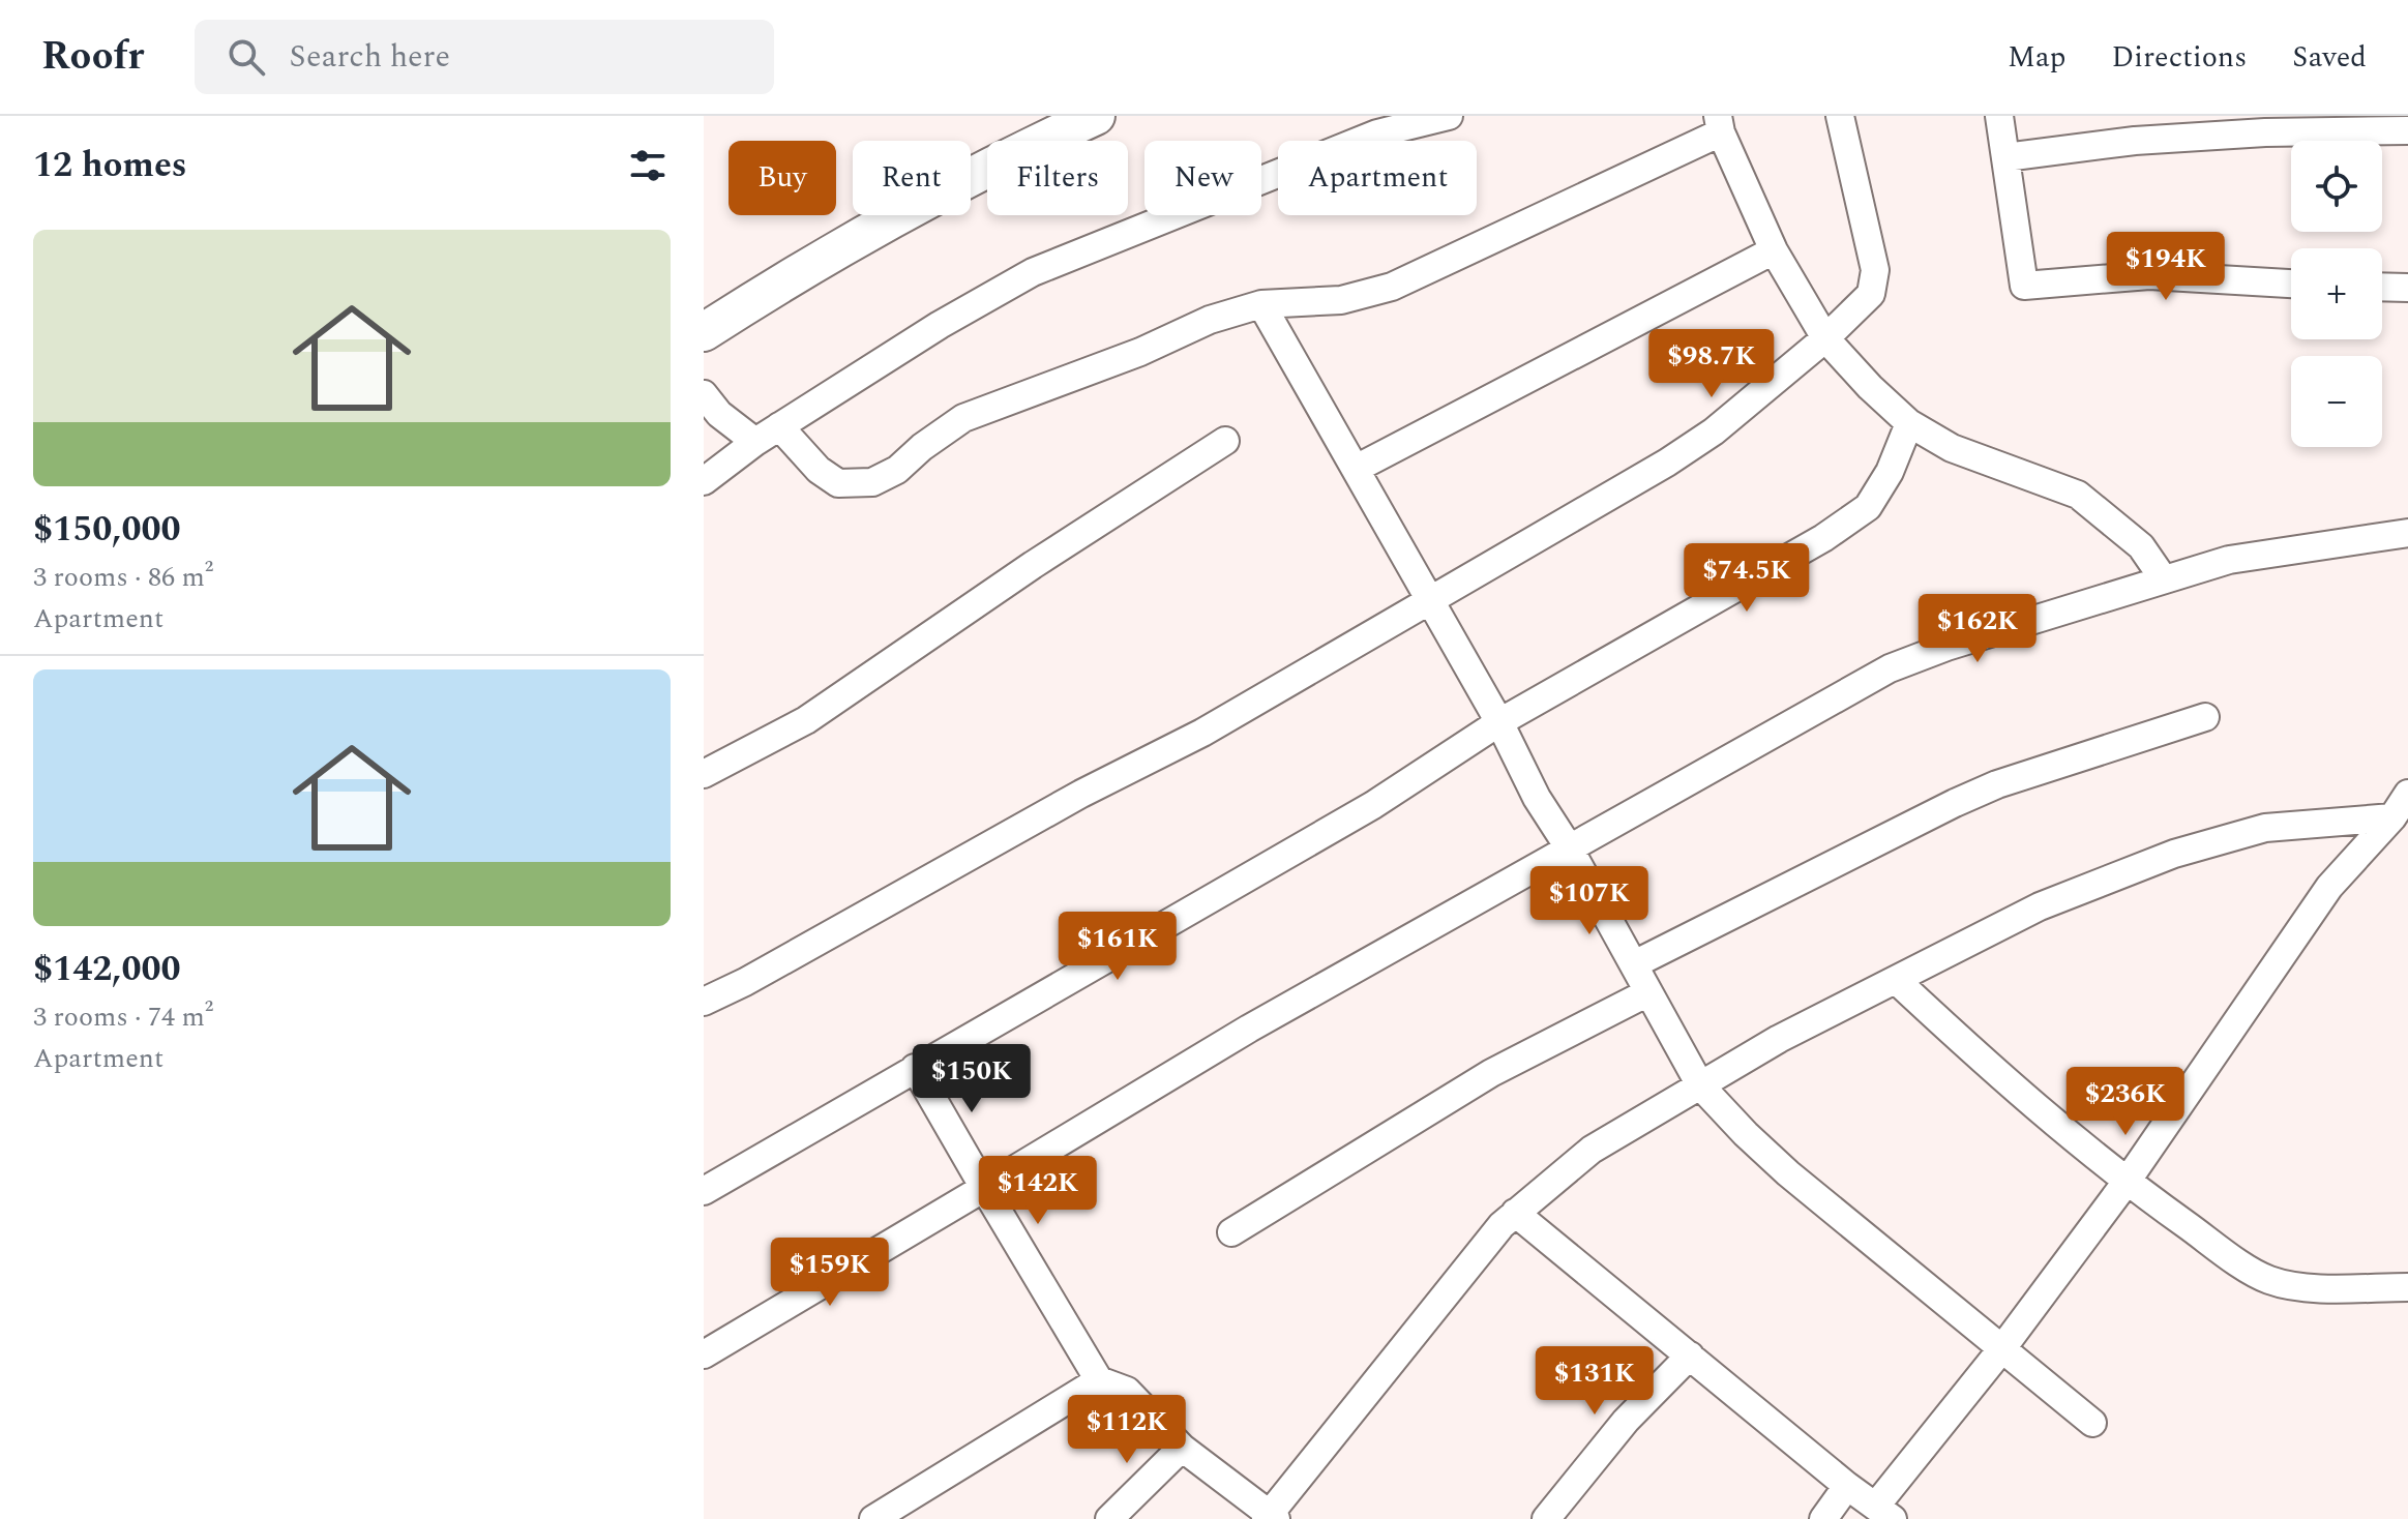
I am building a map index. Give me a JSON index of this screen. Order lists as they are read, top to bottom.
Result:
{
  "page": {
    "header": "Roofr",
    "search": "Search here",
    "nav": ["Map", "Directions", "Saved"],
    "heading": "12 homes",
    "map_buttons": ["+", "−"],
    "chip": [
      "Buy",
      "Rent",
      "Filters",
      "New",
      "Apartment"
    ],
    "list": [
      {
        "name": "$150,000",
        "note": "3 rooms · 86 m² · Apartment"
      },
      {
        "name": "$142,000",
        "note": "3 rooms · 74 m² · Apartment"
      }
    ],
    "price": [
      "$194K",
      "$98.7K",
      "$74.5K",
      "$162K",
      "$107K",
      "$161K",
      "$150K",
      "$236K",
      "$142K",
      "$159K",
      "$131K",
      "$112K"
    ]
  }
}
